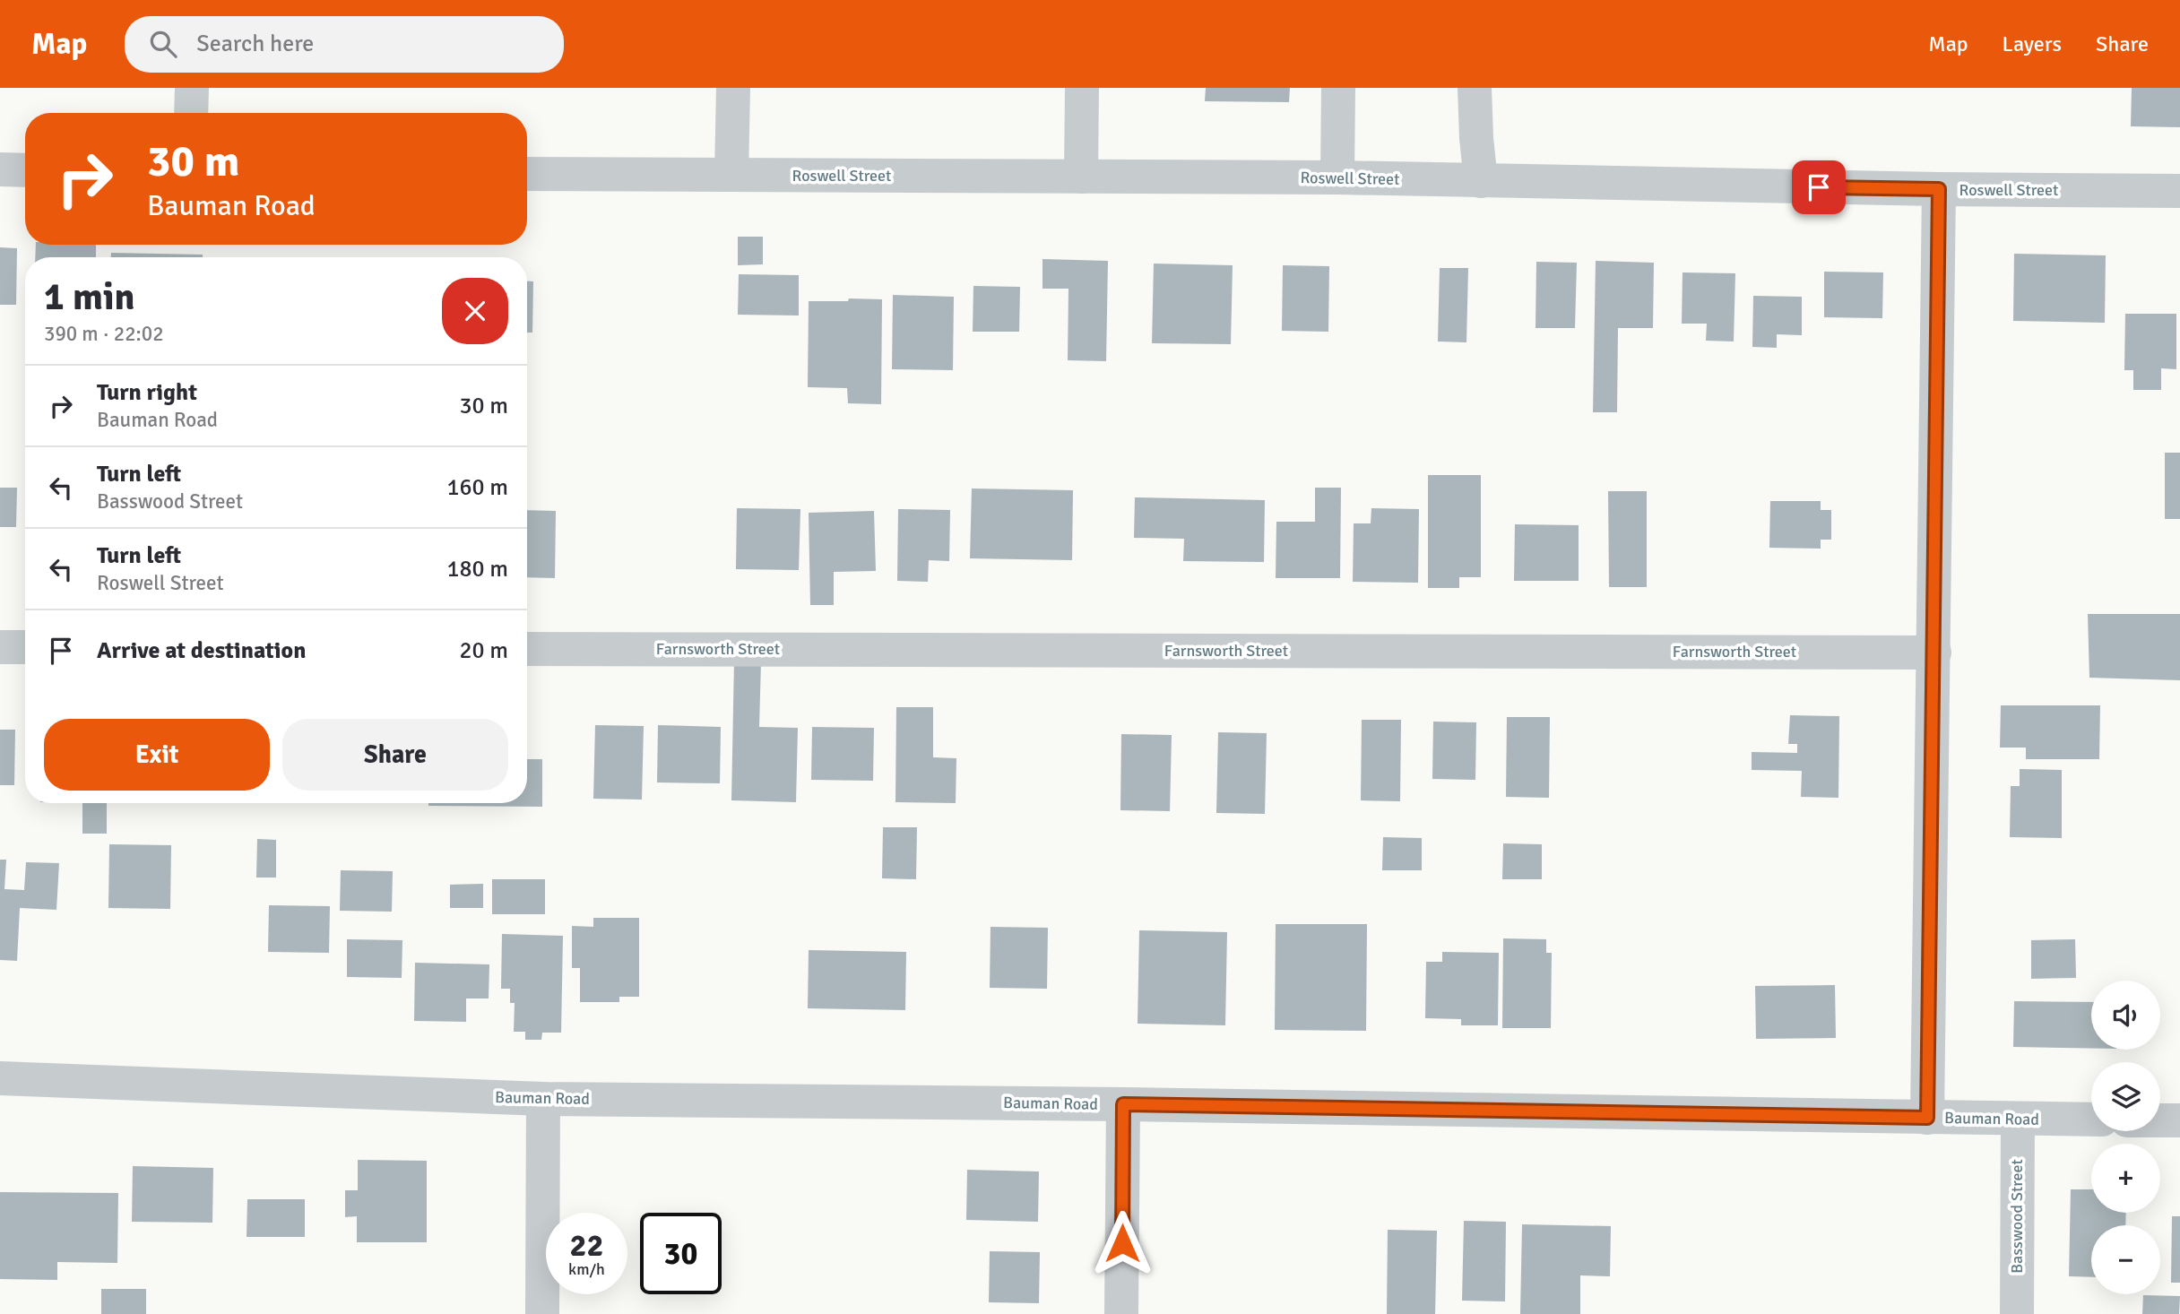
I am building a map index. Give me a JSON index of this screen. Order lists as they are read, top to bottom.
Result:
{
  "streets": {
    "street": [
      "Roswell Street",
      "Farnsworth Street",
      "Bauman Road",
      "Basswood Street"
    ]
  },
  "crossings": [
    ["Bauman Road", "Basswood Street"]
  ],
  "page": {
    "header": "Map",
    "search": "Search here",
    "nav": ["Map", "Layers", "Share"],
    "turn": ["30 m", "Bauman Road"],
    "heading": ["1 min", "390 m · 22:02"],
    "list": [
      {
        "name": "Turn right",
        "note": "Bauman Road",
        "value": "30 m"
      },
      {
        "name": "Turn left",
        "note": "Basswood Street",
        "value": "160 m"
      },
      {
        "name": "Turn left",
        "note": "Roswell Street",
        "value": "180 m"
      },
      {
        "name": "Arrive at destination",
        "value": "20 m"
      }
    ],
    "buttons": ["Exit", "Share"],
    "map_buttons": ["+", "−"],
    "speed": "22 km/h",
    "limit": "30"
  }
}
